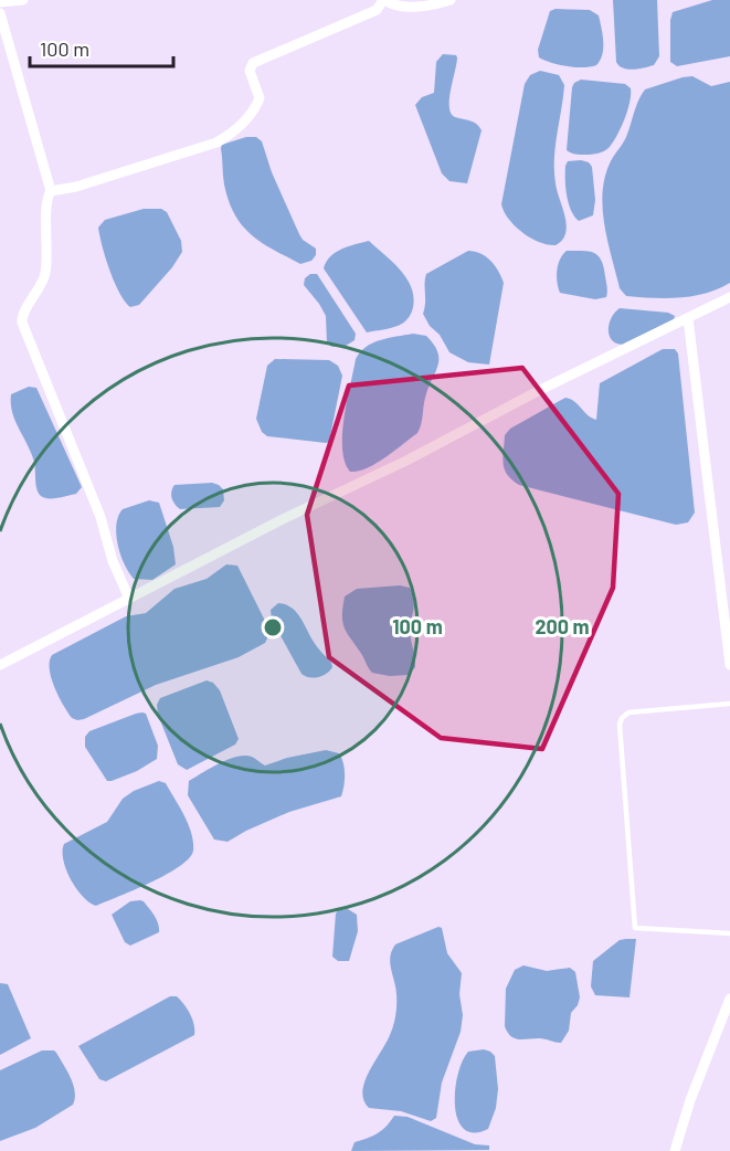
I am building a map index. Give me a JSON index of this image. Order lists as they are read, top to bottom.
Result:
{
  "scale_bar": "100 m",
  "rings": ["100 m", "200 m"]
}
